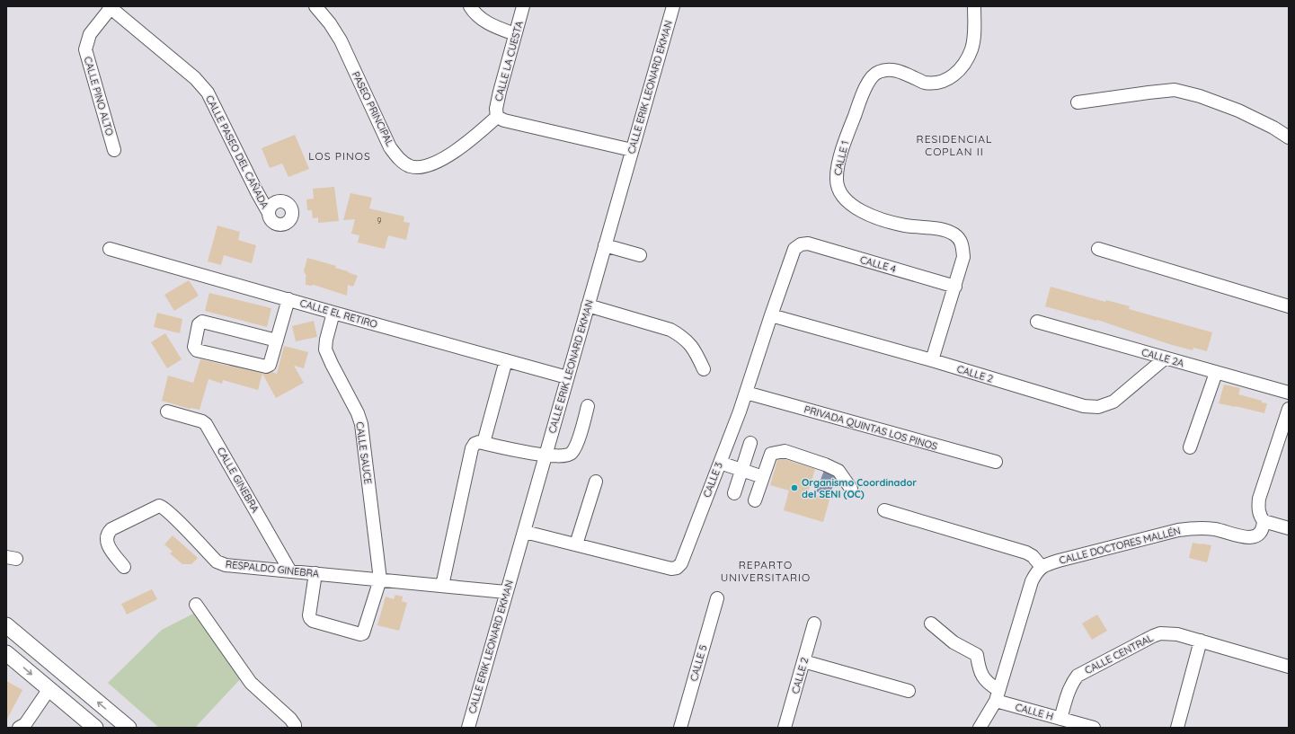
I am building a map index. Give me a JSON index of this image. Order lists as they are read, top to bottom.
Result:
{
  "streets": {
    "street": [
      "CALLE LA CUESTA",
      "CALLE ERIK LEONARD EKMAN",
      "CALLE PINO ALTO",
      "PASEO PRINCIPAL",
      "CALLE PASEO DEL CAÑADA",
      "CALLE 1",
      "CALLE 4",
      "CALLE EL RETIRO",
      "CALLE 2A",
      "CALLE 2",
      "PRIVADA QUINTAS LOS PINOS",
      "CALLE SAUCE",
      "CALLE GINEBRA",
      "CALLE 3",
      "CALLE DOCTORES MALLÉN",
      "RESPALDO GINEBRA",
      "CALLE CENTRAL",
      "CALLE 5",
      "CALLE H"
    ]
  },
  "crossings": [
    ["CALLE LA CUESTA", "PASEO PRINCIPAL"],
    ["CALLE ERIK LEONARD EKMAN", "CALLE EL RETIRO"],
    ["CALLE ERIK LEONARD EKMAN", "CALLE 3"],
    ["CALLE ERIK LEONARD EKMAN", "RESPALDO GINEBRA"],
    ["CALLE PINO ALTO", "CALLE PASEO DEL CAÑADA"],
    ["CALLE 1", "CALLE 4"],
    ["CALLE 1", "CALLE 2"],
    ["CALLE 4", "CALLE 3"],
    ["CALLE EL RETIRO", "CALLE SAUCE"],
    ["CALLE 2A", "CALLE 2"],
    ["CALLE 2", "CALLE 3"],
    ["PRIVADA QUINTAS LOS PINOS", "CALLE 3"],
    ["CALLE SAUCE", "RESPALDO GINEBRA"],
    ["CALLE GINEBRA", "RESPALDO GINEBRA"],
    ["CALLE CENTRAL", "CALLE H"]
  ],
  "districts": ["RESIDENCIAL COPLAN II", "LOS PINOS", "REPARTO UNIVERSITARIO"],
  "places": ["Organismo Coordinador del SENI (OC)"],
  "house_numbers": ["9"]
}
